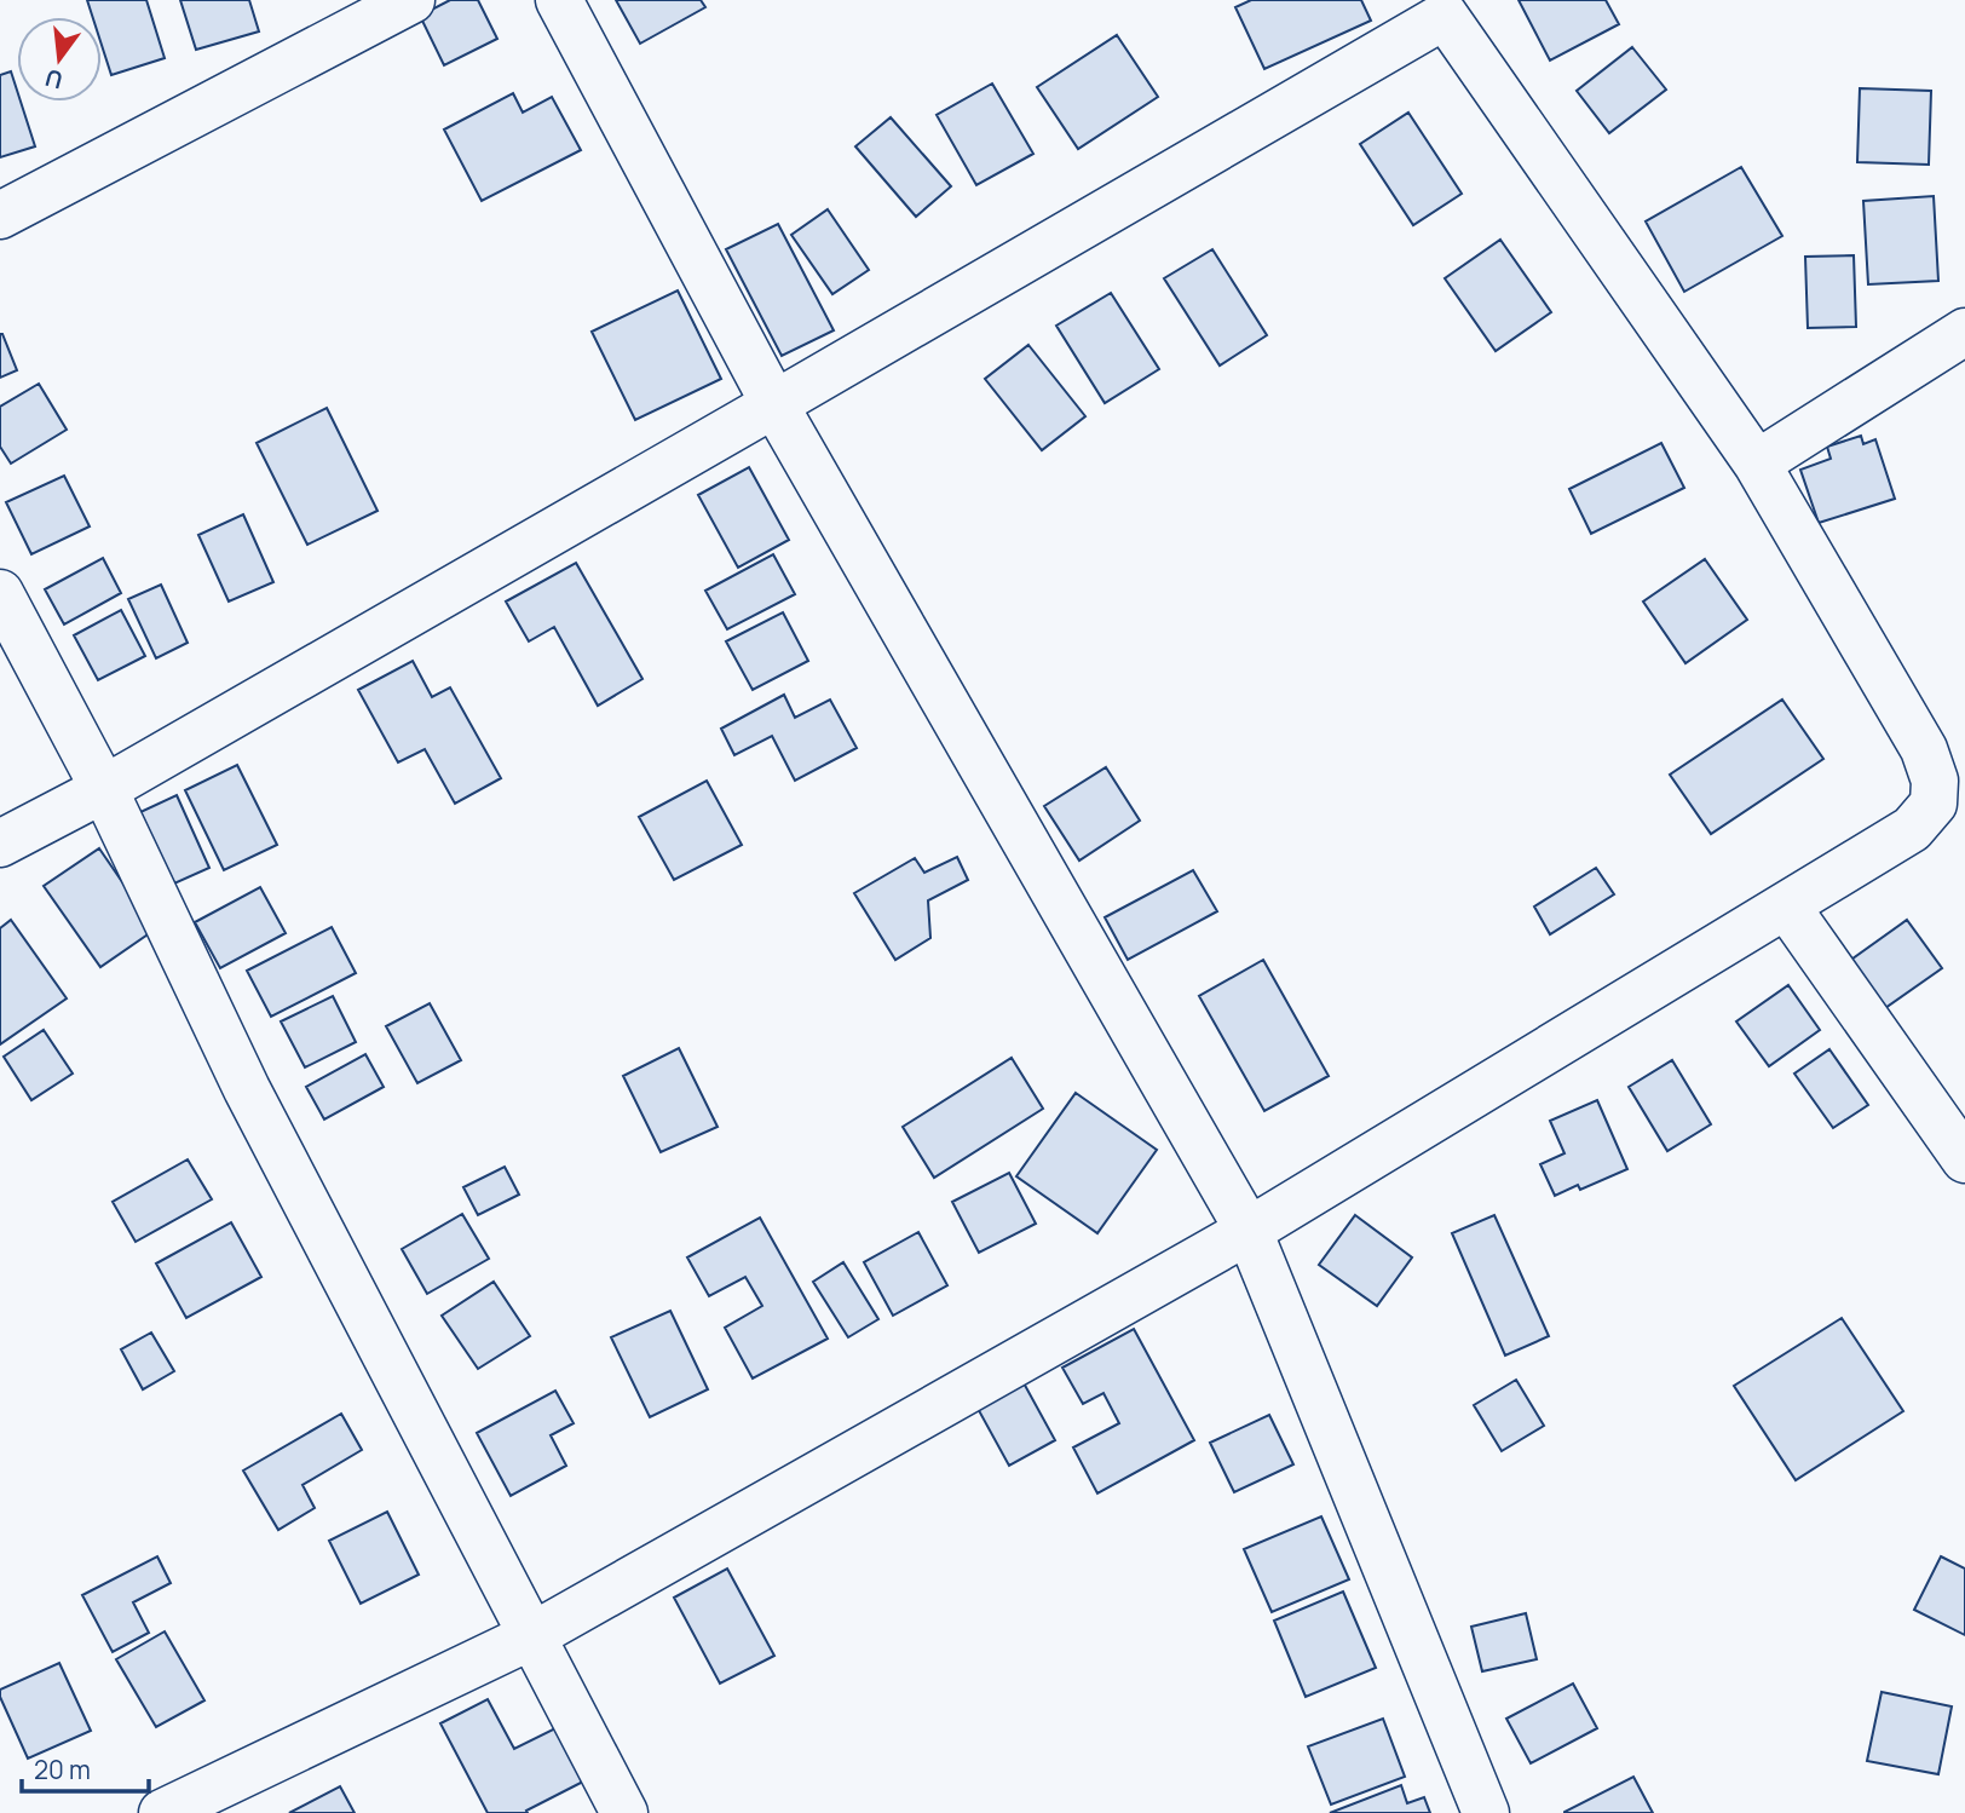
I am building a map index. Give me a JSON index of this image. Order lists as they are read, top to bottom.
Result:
{
  "scale_bar": "20 m",
  "north": "bottom"
}
